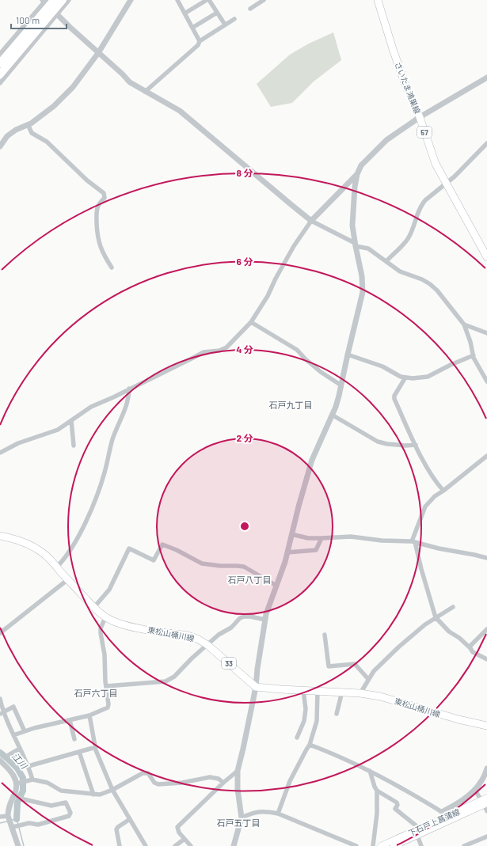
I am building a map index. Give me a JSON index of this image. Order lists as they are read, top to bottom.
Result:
{
  "streets": {
    "main road": [
      "さいたま鴻巣線",
      "57",
      "東松山桶川線",
      "33",
      "下石戸上菖蒲線"
    ]
  },
  "districts": [
    "石戸九丁目",
    "石戸八丁目",
    "石戸六丁目",
    "石戸五丁目"
  ],
  "water": ["江川"],
  "scale_bar": "100 m",
  "rings": [
    "8 分",
    "6 分",
    "4 分",
    "2 分"
  ]
}
